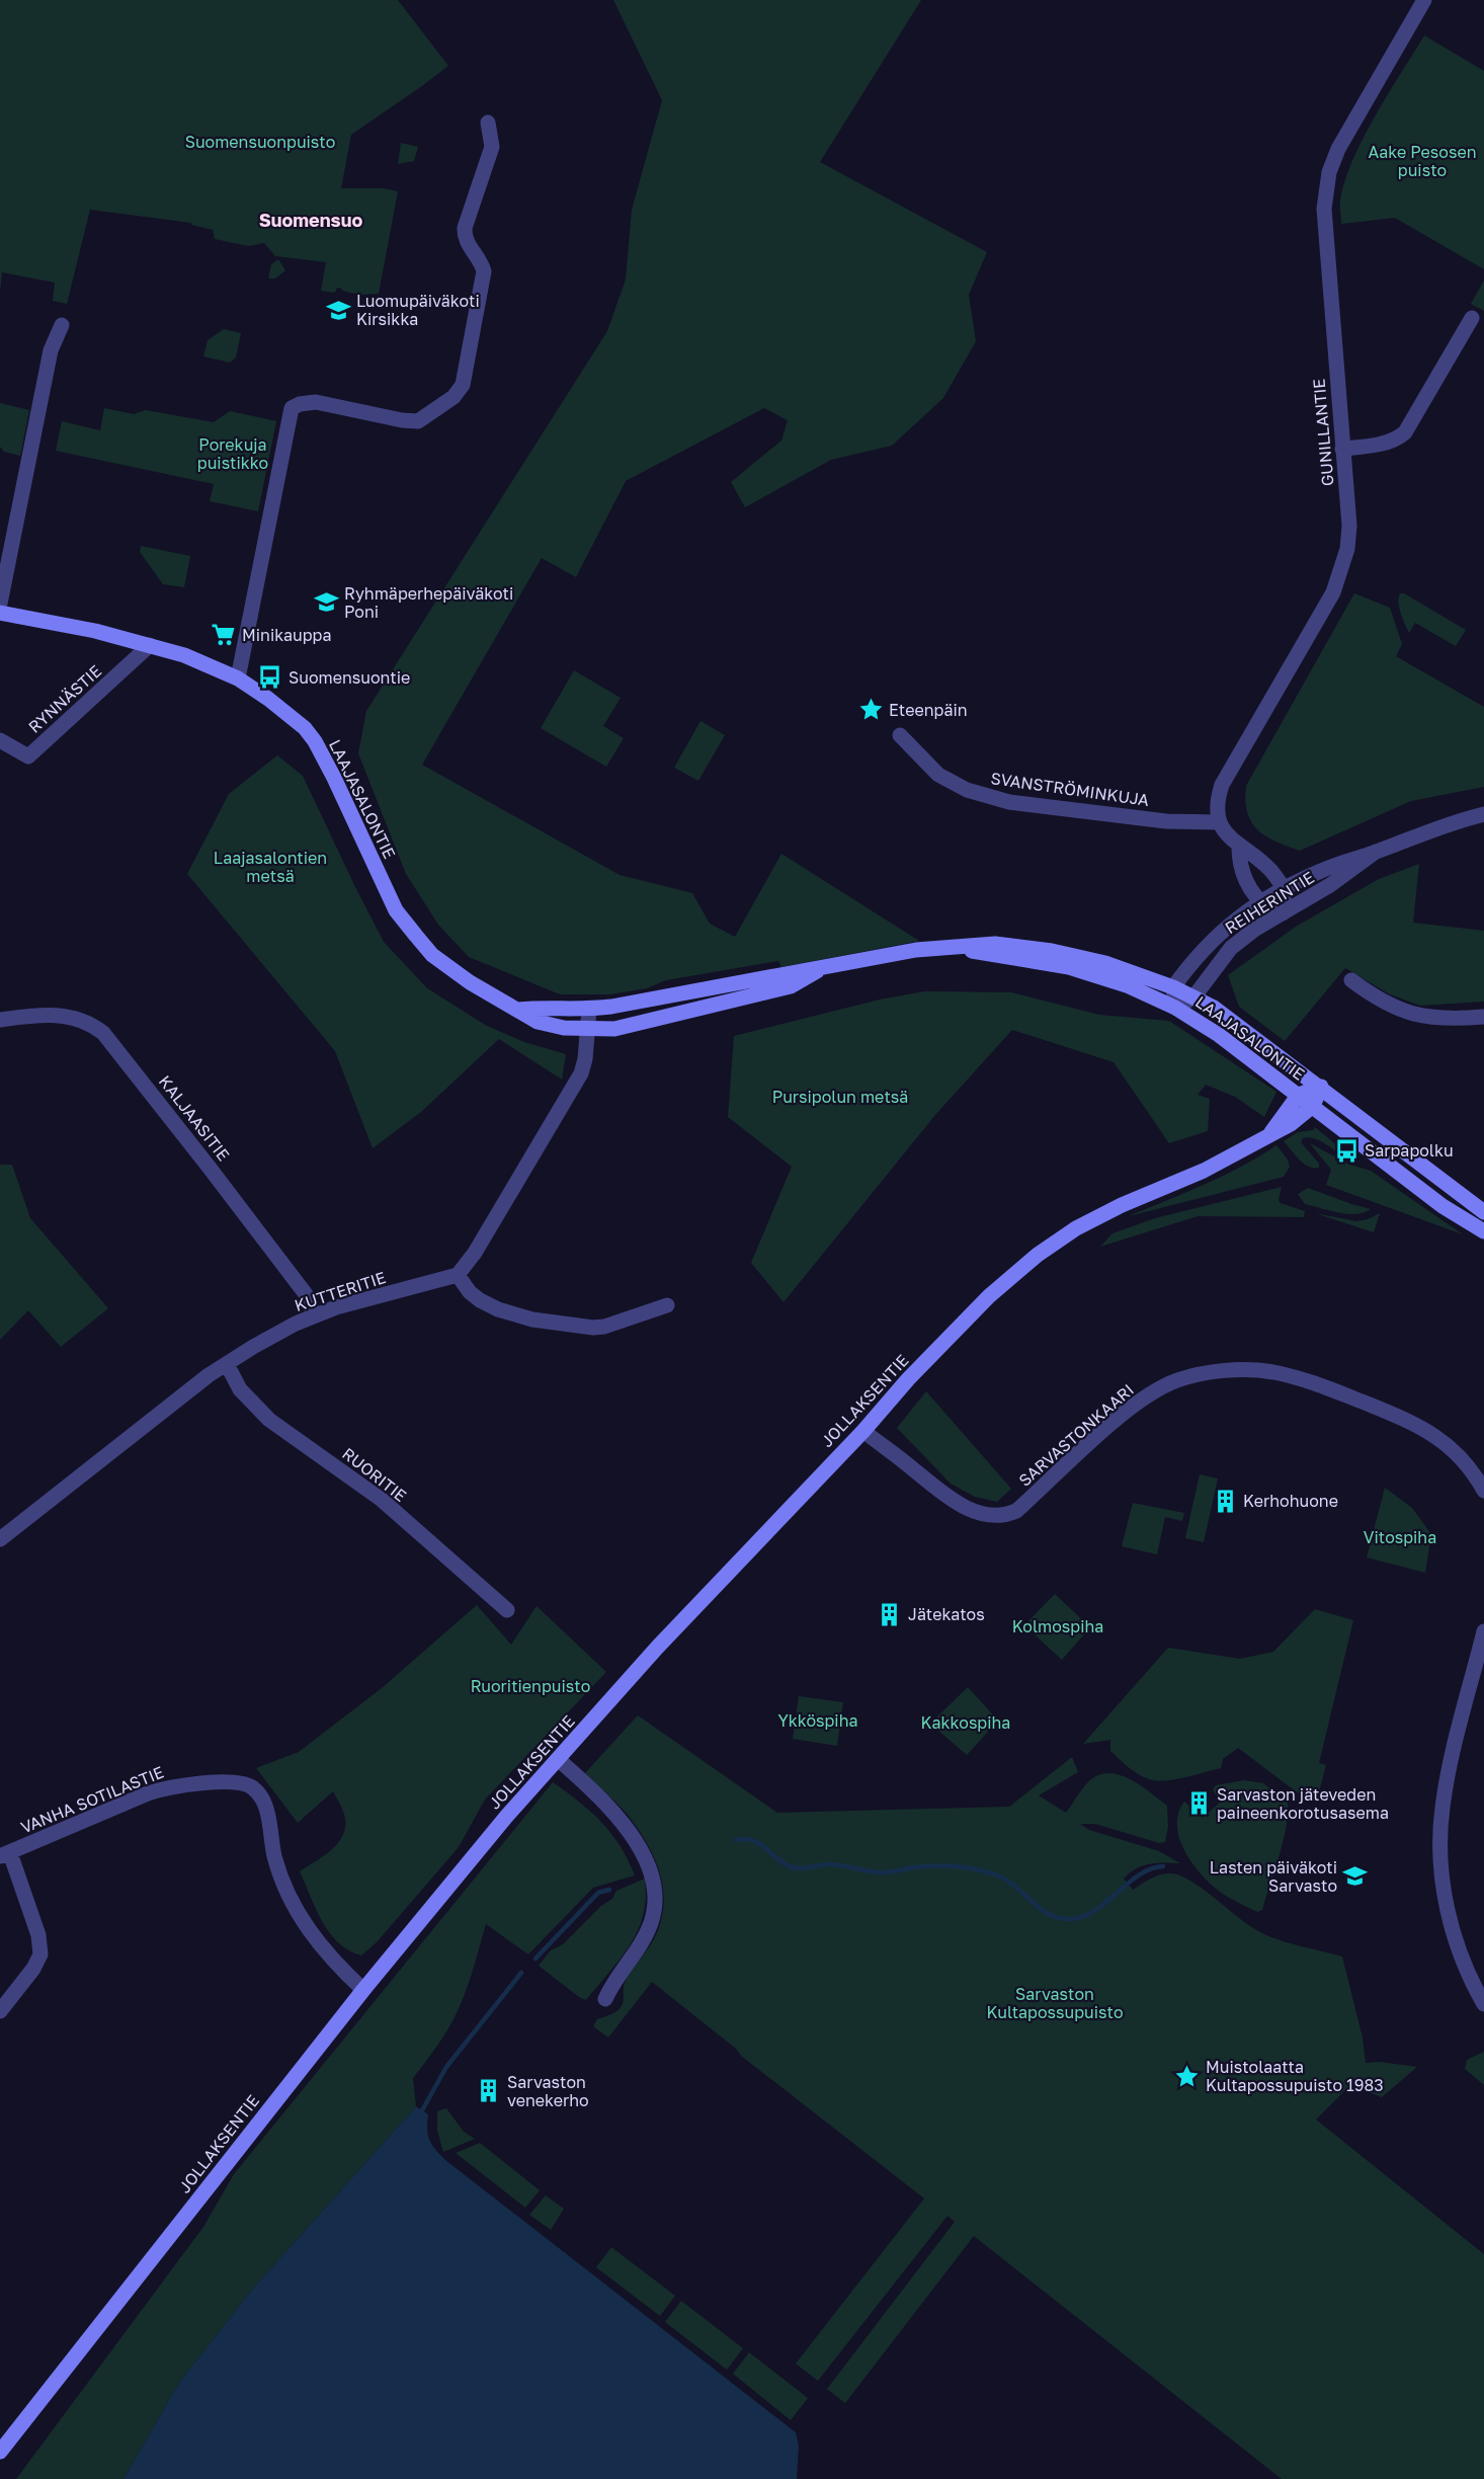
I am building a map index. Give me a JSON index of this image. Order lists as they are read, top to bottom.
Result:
{
  "streets": {
    "main road": ["LAAJASALONTIE", "JOLLAKSENTIE"],
    "street": [
      "GUNILLANTIE",
      "RYNNÄSTIE",
      "SVANSTRÖMINKUJA",
      "REIHERINTIE",
      "KALJAASITIE",
      "KUTTERITIE",
      "SARVASTONKAARI",
      "RUORITIE",
      "VANHA SOTILASTIE"
    ]
  },
  "crossings": [
    ["GUNILLANTIE", "SVANSTRÖMINKUJA"],
    ["RYNNÄSTIE", "LAAJASALONTIE"],
    ["LAAJASALONTIE", "REIHERINTIE"],
    ["LAAJASALONTIE", "JOLLAKSENTIE"],
    ["KALJAASITIE", "KUTTERITIE"],
    ["KUTTERITIE", "RUORITIE"],
    ["JOLLAKSENTIE", "SARVASTONKAARI"],
    ["JOLLAKSENTIE", "VANHA SOTILASTIE"]
  ],
  "districts": ["Suomensuo"],
  "parks": [
    "Suomensuonpuisto",
    "Aake Pesosen puisto",
    "Porekuja puistikko",
    "Laajasalontien metsä",
    "Pursipolun metsä",
    "Vitospiha",
    "Kolmospiha",
    "Ruoritienpuisto",
    "Ykköspiha",
    "Kakkospiha",
    "Sarvaston Kultapossupuisto"
  ],
  "places": {
    "school or university": ["Luomupäiväkoti Kirsikka", "Ryhmäperhepäiväkoti Poni", "Lasten päiväkoti Sarvasto"],
    "supermarket": ["Minikauppa"],
    "bus stop": ["Suomensuontie", "Sarpapolku"],
    "place": ["Eteenpäin", "Muistolaatta Kultapossupuisto 1983"],
    "building": [
      "Kerhohuone",
      "Jätekatos",
      "Sarvaston jäteveden paineenkorotusasema",
      "Sarvaston venekerho"
    ]
  }
}
